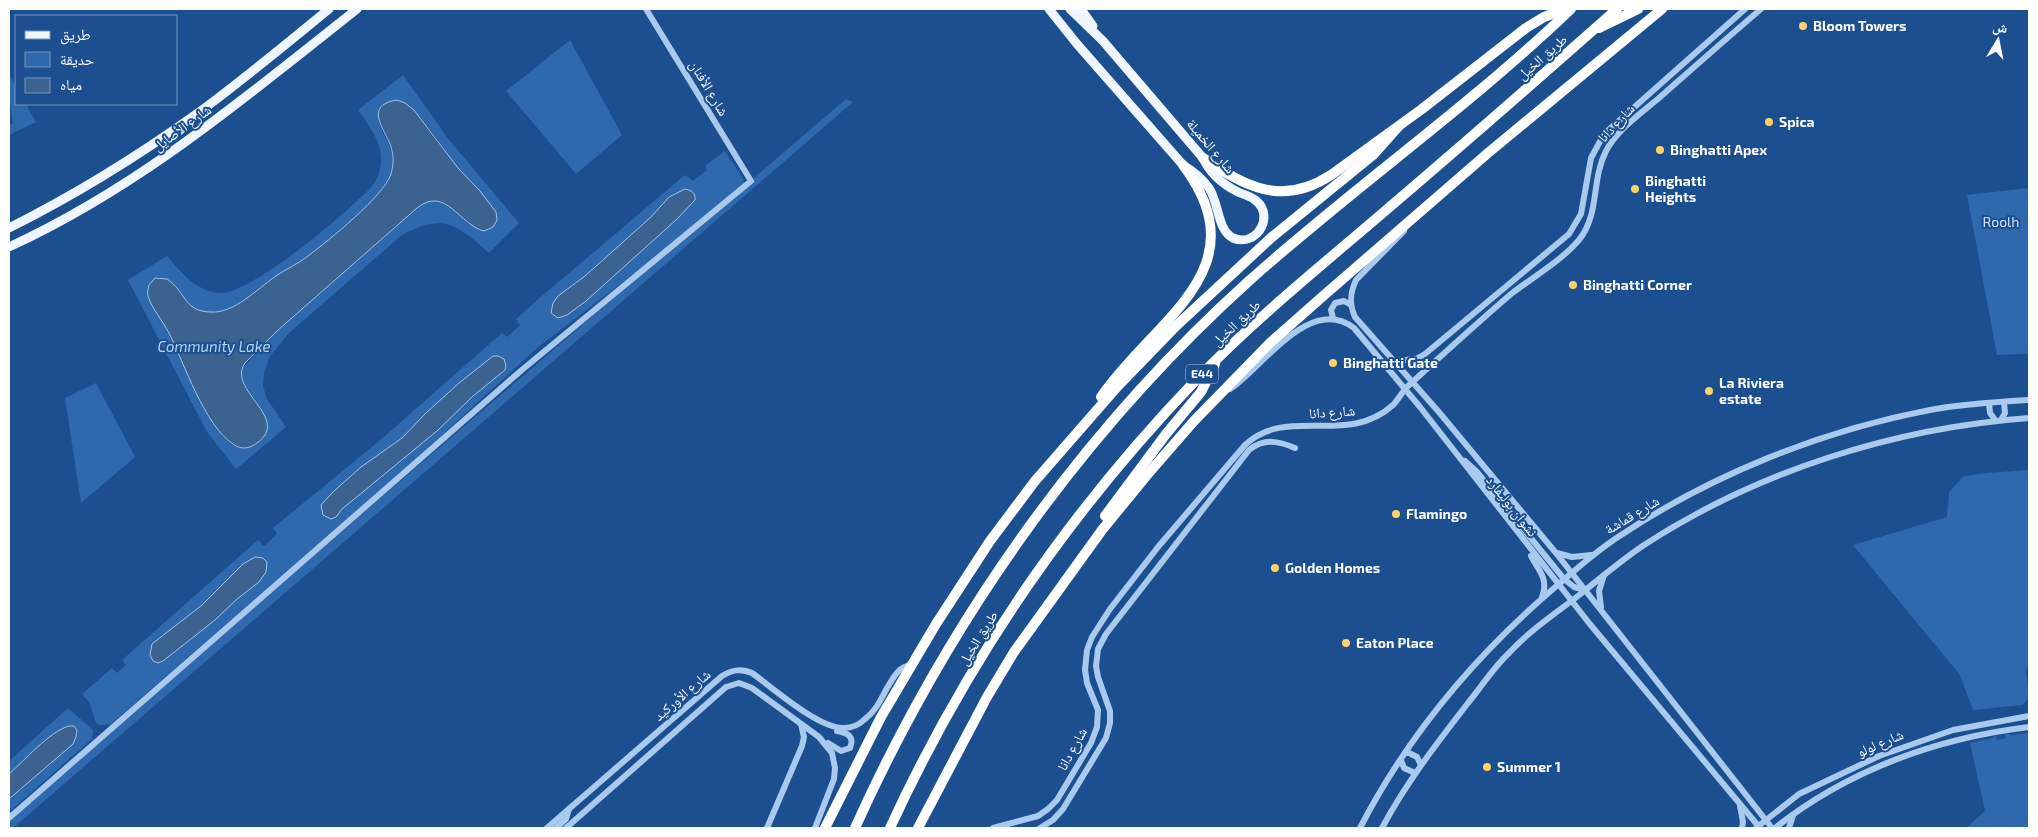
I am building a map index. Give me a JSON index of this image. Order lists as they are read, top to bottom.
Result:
{
  "streets": {
    "highway": ["طريق الخيل", "E44"],
    "main road": ["شارع الأصايل", "شارع الخميلة"],
    "street": [
      "شارع الأفنان",
      "شارع دانا",
      "نشوان بوليفارد",
      "شارع قماشة",
      "شارع الأوركيد",
      "شارع لولو"
    ]
  },
  "crossings": [
    ["شارع دانا", "نشوان بوليفارد"],
    ["نشوان بوليفارد", "شارع قماشة"],
    ["نشوان بوليفارد", "شارع لولو"]
  ],
  "water": ["Community Lake"],
  "parks": ["Roolh"],
  "places": [
    "Bloom Towers",
    "Spica",
    "Binghatti Apex",
    "Binghatti Heights",
    "Binghatti Corner",
    "Binghatti Gate",
    "La Riviera estate",
    "Flamingo",
    "Golden Homes",
    "Eaton Place",
    "Summer 1"
  ],
  "legend": ["طريق", "حديقة", "مياه"],
  "north": "top"
}
